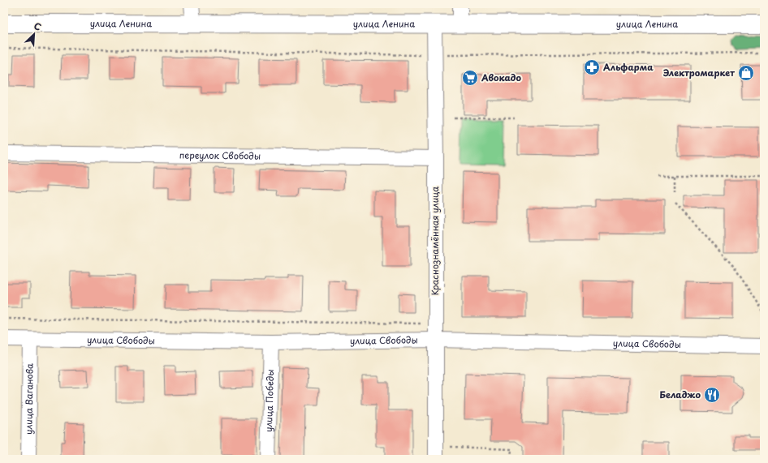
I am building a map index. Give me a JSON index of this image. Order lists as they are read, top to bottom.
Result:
{
  "streets": {
    "street": [
      "улица Ленина",
      "переулок Свободы",
      "Краснознамённая улица",
      "улица Свободы",
      "улица Ваганова",
      "улица Победы"
    ]
  },
  "crossings": [
    ["улица Ленина", "Краснознамённая улица"],
    ["переулок Свободы", "Краснознамённая улица"],
    ["Краснознамённая улица", "улица Свободы"],
    ["улица Свободы", "улица Ваганова"],
    ["улица Свободы", "улица Победы"]
  ],
  "places": {
    "pharmacy": ["Альфарма"],
    "shop": ["Электромаркет"],
    "supermarket": ["Авокадо"],
    "restaurant": ["Беладжо"]
  },
  "north": "top right"
}
